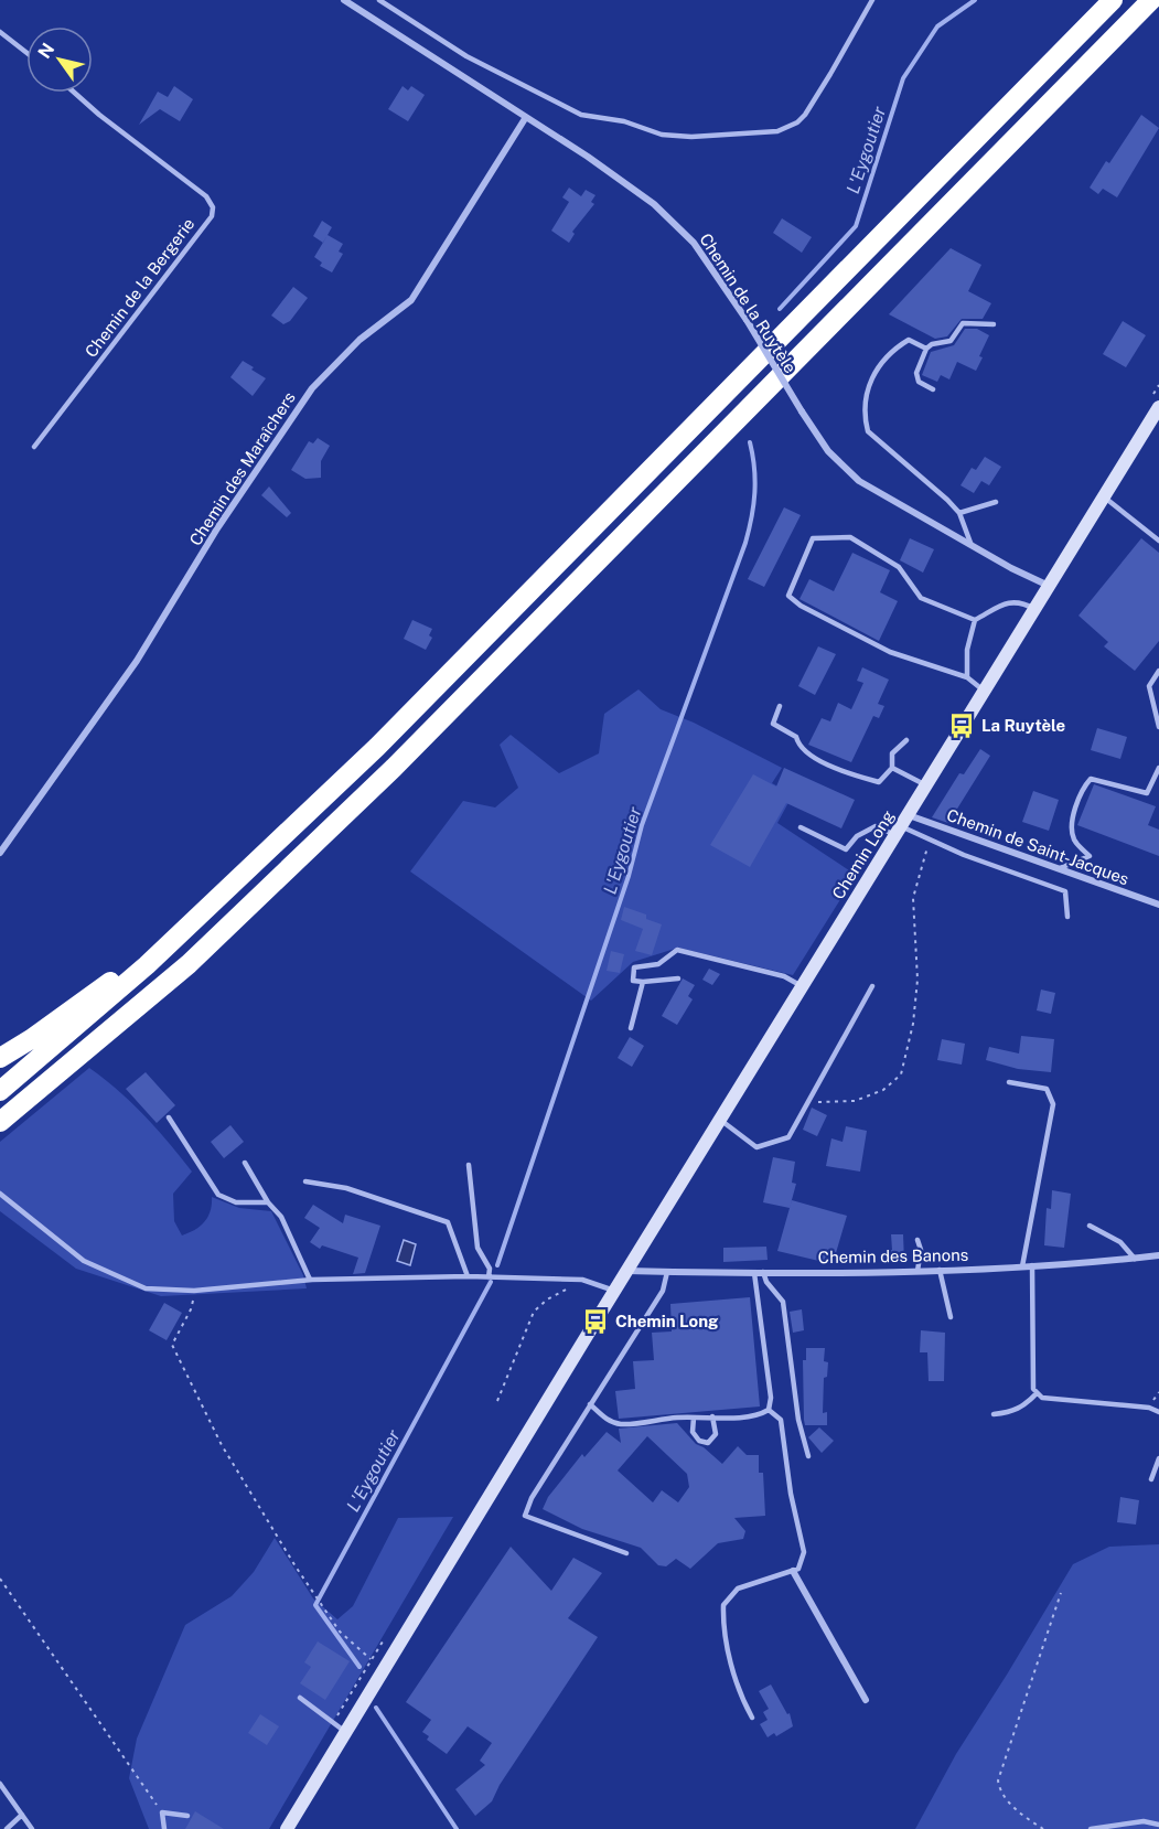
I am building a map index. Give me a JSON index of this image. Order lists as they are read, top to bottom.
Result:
{
  "streets": {
    "main road": ["Chemin Long"],
    "street": [
      "Chemin de la Ruytèle",
      "Chemin des Maraîchers",
      "Chemin de Saint-Jacques",
      "Chemin des Banons"
    ],
    "lane": ["Chemin de la Bergerie"]
  },
  "crossings": [
    ["Chemin de la Ruytèle", "Chemin des Maraîchers"],
    ["Chemin de la Ruytèle", "Chemin Long"],
    ["Chemin de Saint-Jacques", "Chemin Long"],
    ["Chemin Long", "Chemin des Banons"]
  ],
  "water": ["L'Eygoutier"],
  "places": {
    "bus stop": ["La Ruytèle", "Chemin Long"]
  },
  "north": "top left"
}
